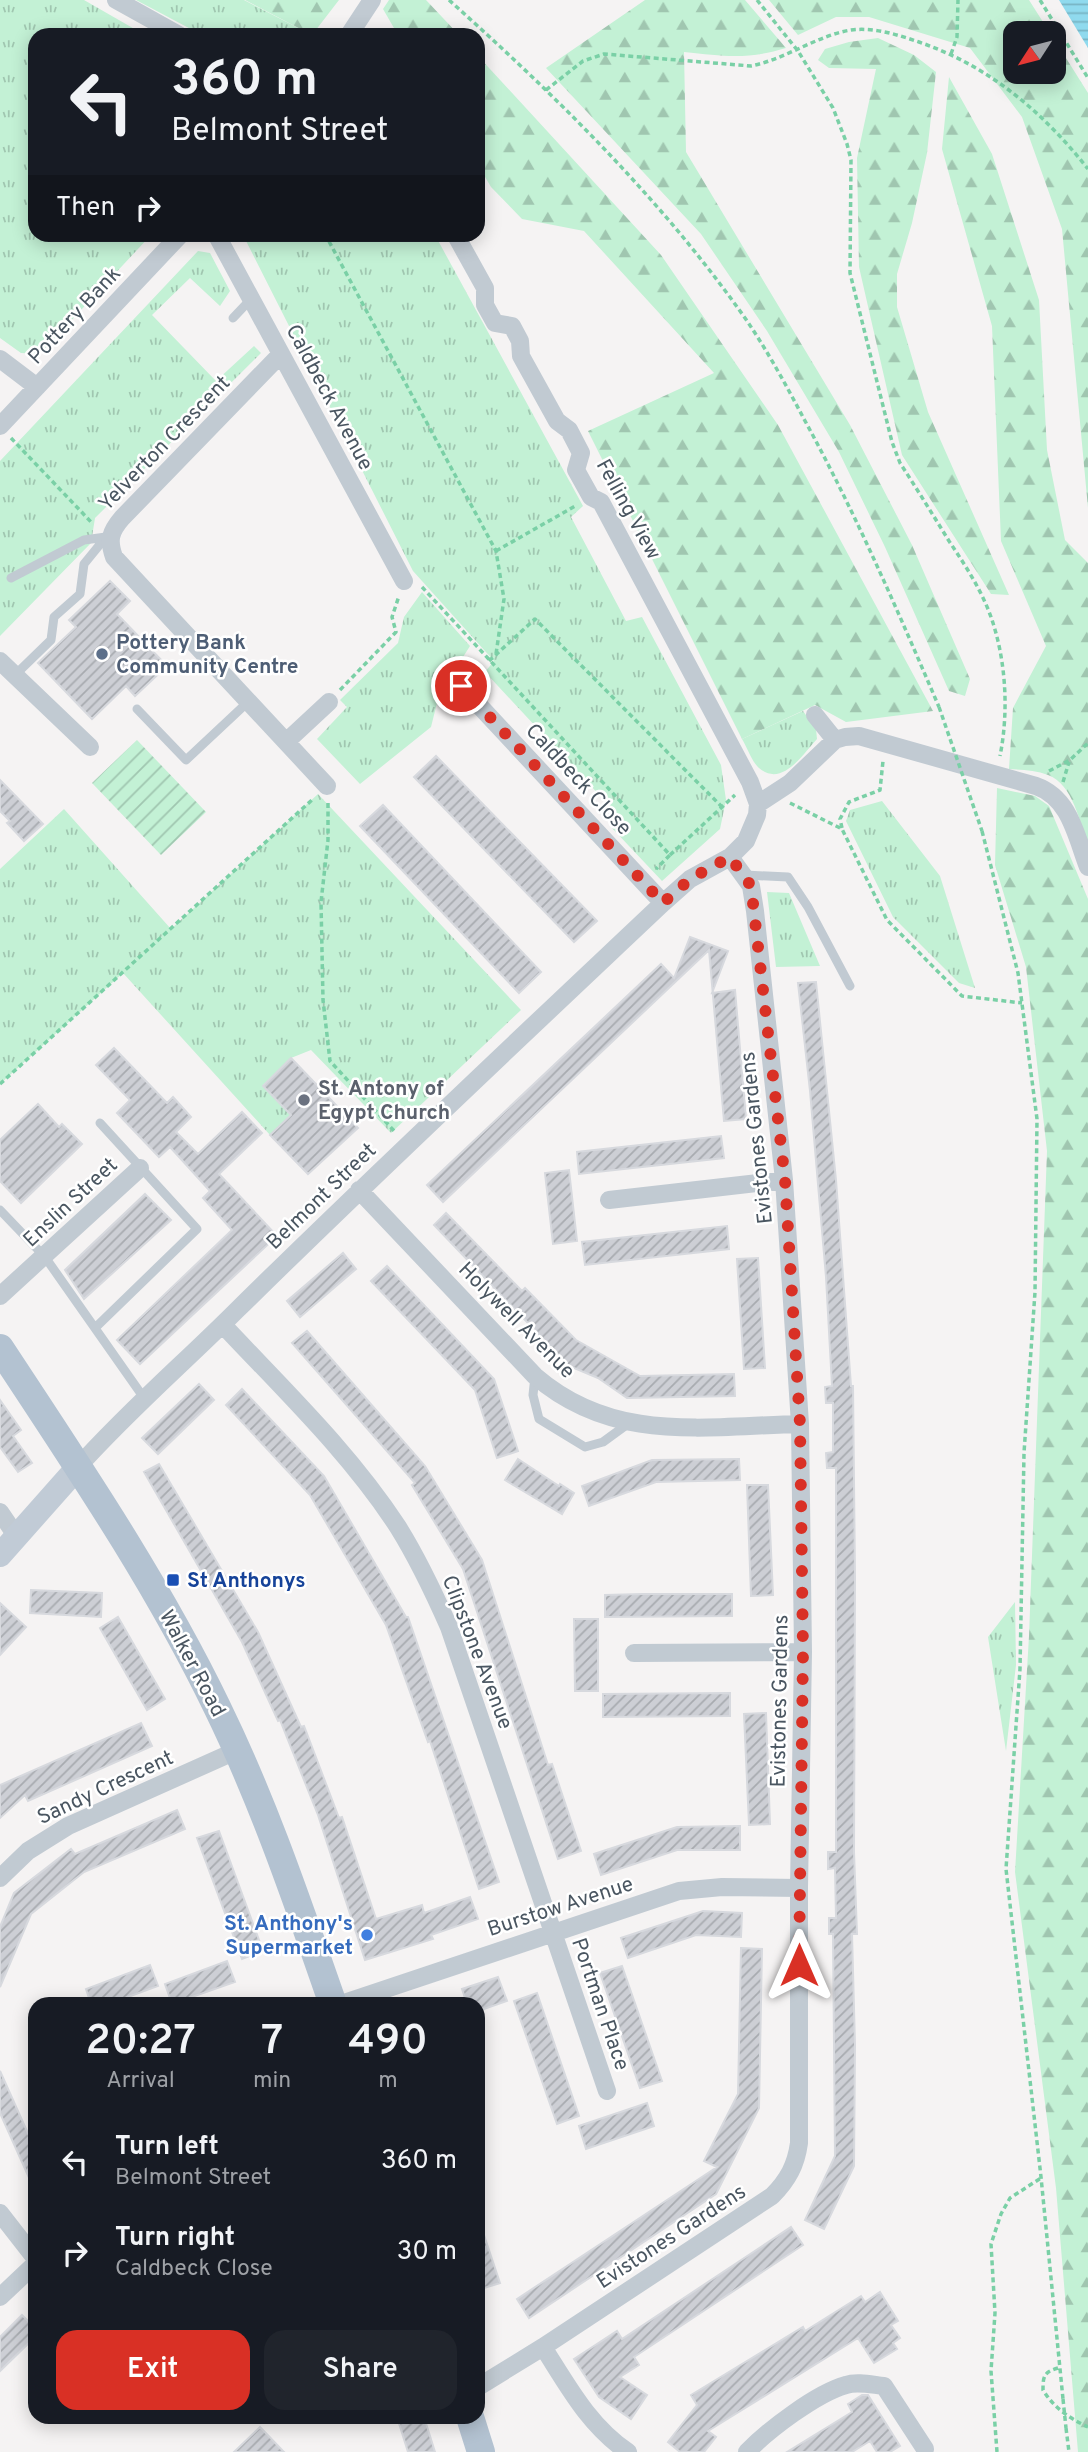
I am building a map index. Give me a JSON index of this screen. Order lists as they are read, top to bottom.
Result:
{
  "streets": {
    "main road": ["Walker Road"],
    "street": [
      "Pottery Bank",
      "Caldbeck Avenue",
      "Yelverton Crescent",
      "Felling View",
      "Caldbeck Close",
      "Evistones Gardens",
      "Belmont Street",
      "Enslin Street",
      "Holywell Avenue",
      "Clipstone Avenue",
      "Sandy Crescent",
      "Burstow Avenue",
      "Portman Place"
    ]
  },
  "crossings": [
    ["Caldbeck Avenue", "Yelverton Crescent"],
    ["Caldbeck Close", "Belmont Street"],
    ["Evistones Gardens", "Belmont Street"],
    ["Evistones Gardens", "Holywell Avenue"],
    ["Evistones Gardens", "Burstow Avenue"],
    ["Belmont Street", "Holywell Avenue"],
    ["Belmont Street", "Clipstone Avenue"],
    ["Belmont Street", "Walker Road"],
    ["Clipstone Avenue", "Burstow Avenue"],
    ["Clipstone Avenue", "Portman Place"],
    ["Walker Road", "Sandy Crescent"],
    ["Burstow Avenue", "Portman Place"]
  ],
  "places": {
    "other": ["Pottery Bank Community Centre", "St. Antony of Egypt Church", "St. Anthony's Supermarket"],
    "transit": ["St Anthonys"]
  },
  "north": "bottom left",
  "page": {
    "turn": ["360 m", "Belmont Street"],
    "then": "Then",
    "eta": [
      "20:27",
      "Arrival",
      "7",
      "min",
      "490",
      "m"
    ],
    "list": [
      {
        "name": "Turn left",
        "note": "Belmont Street",
        "value": "360 m"
      },
      {
        "name": "Turn right",
        "note": "Caldbeck Close",
        "value": "30 m"
      }
    ],
    "buttons": ["Exit", "Share"]
  }
}
